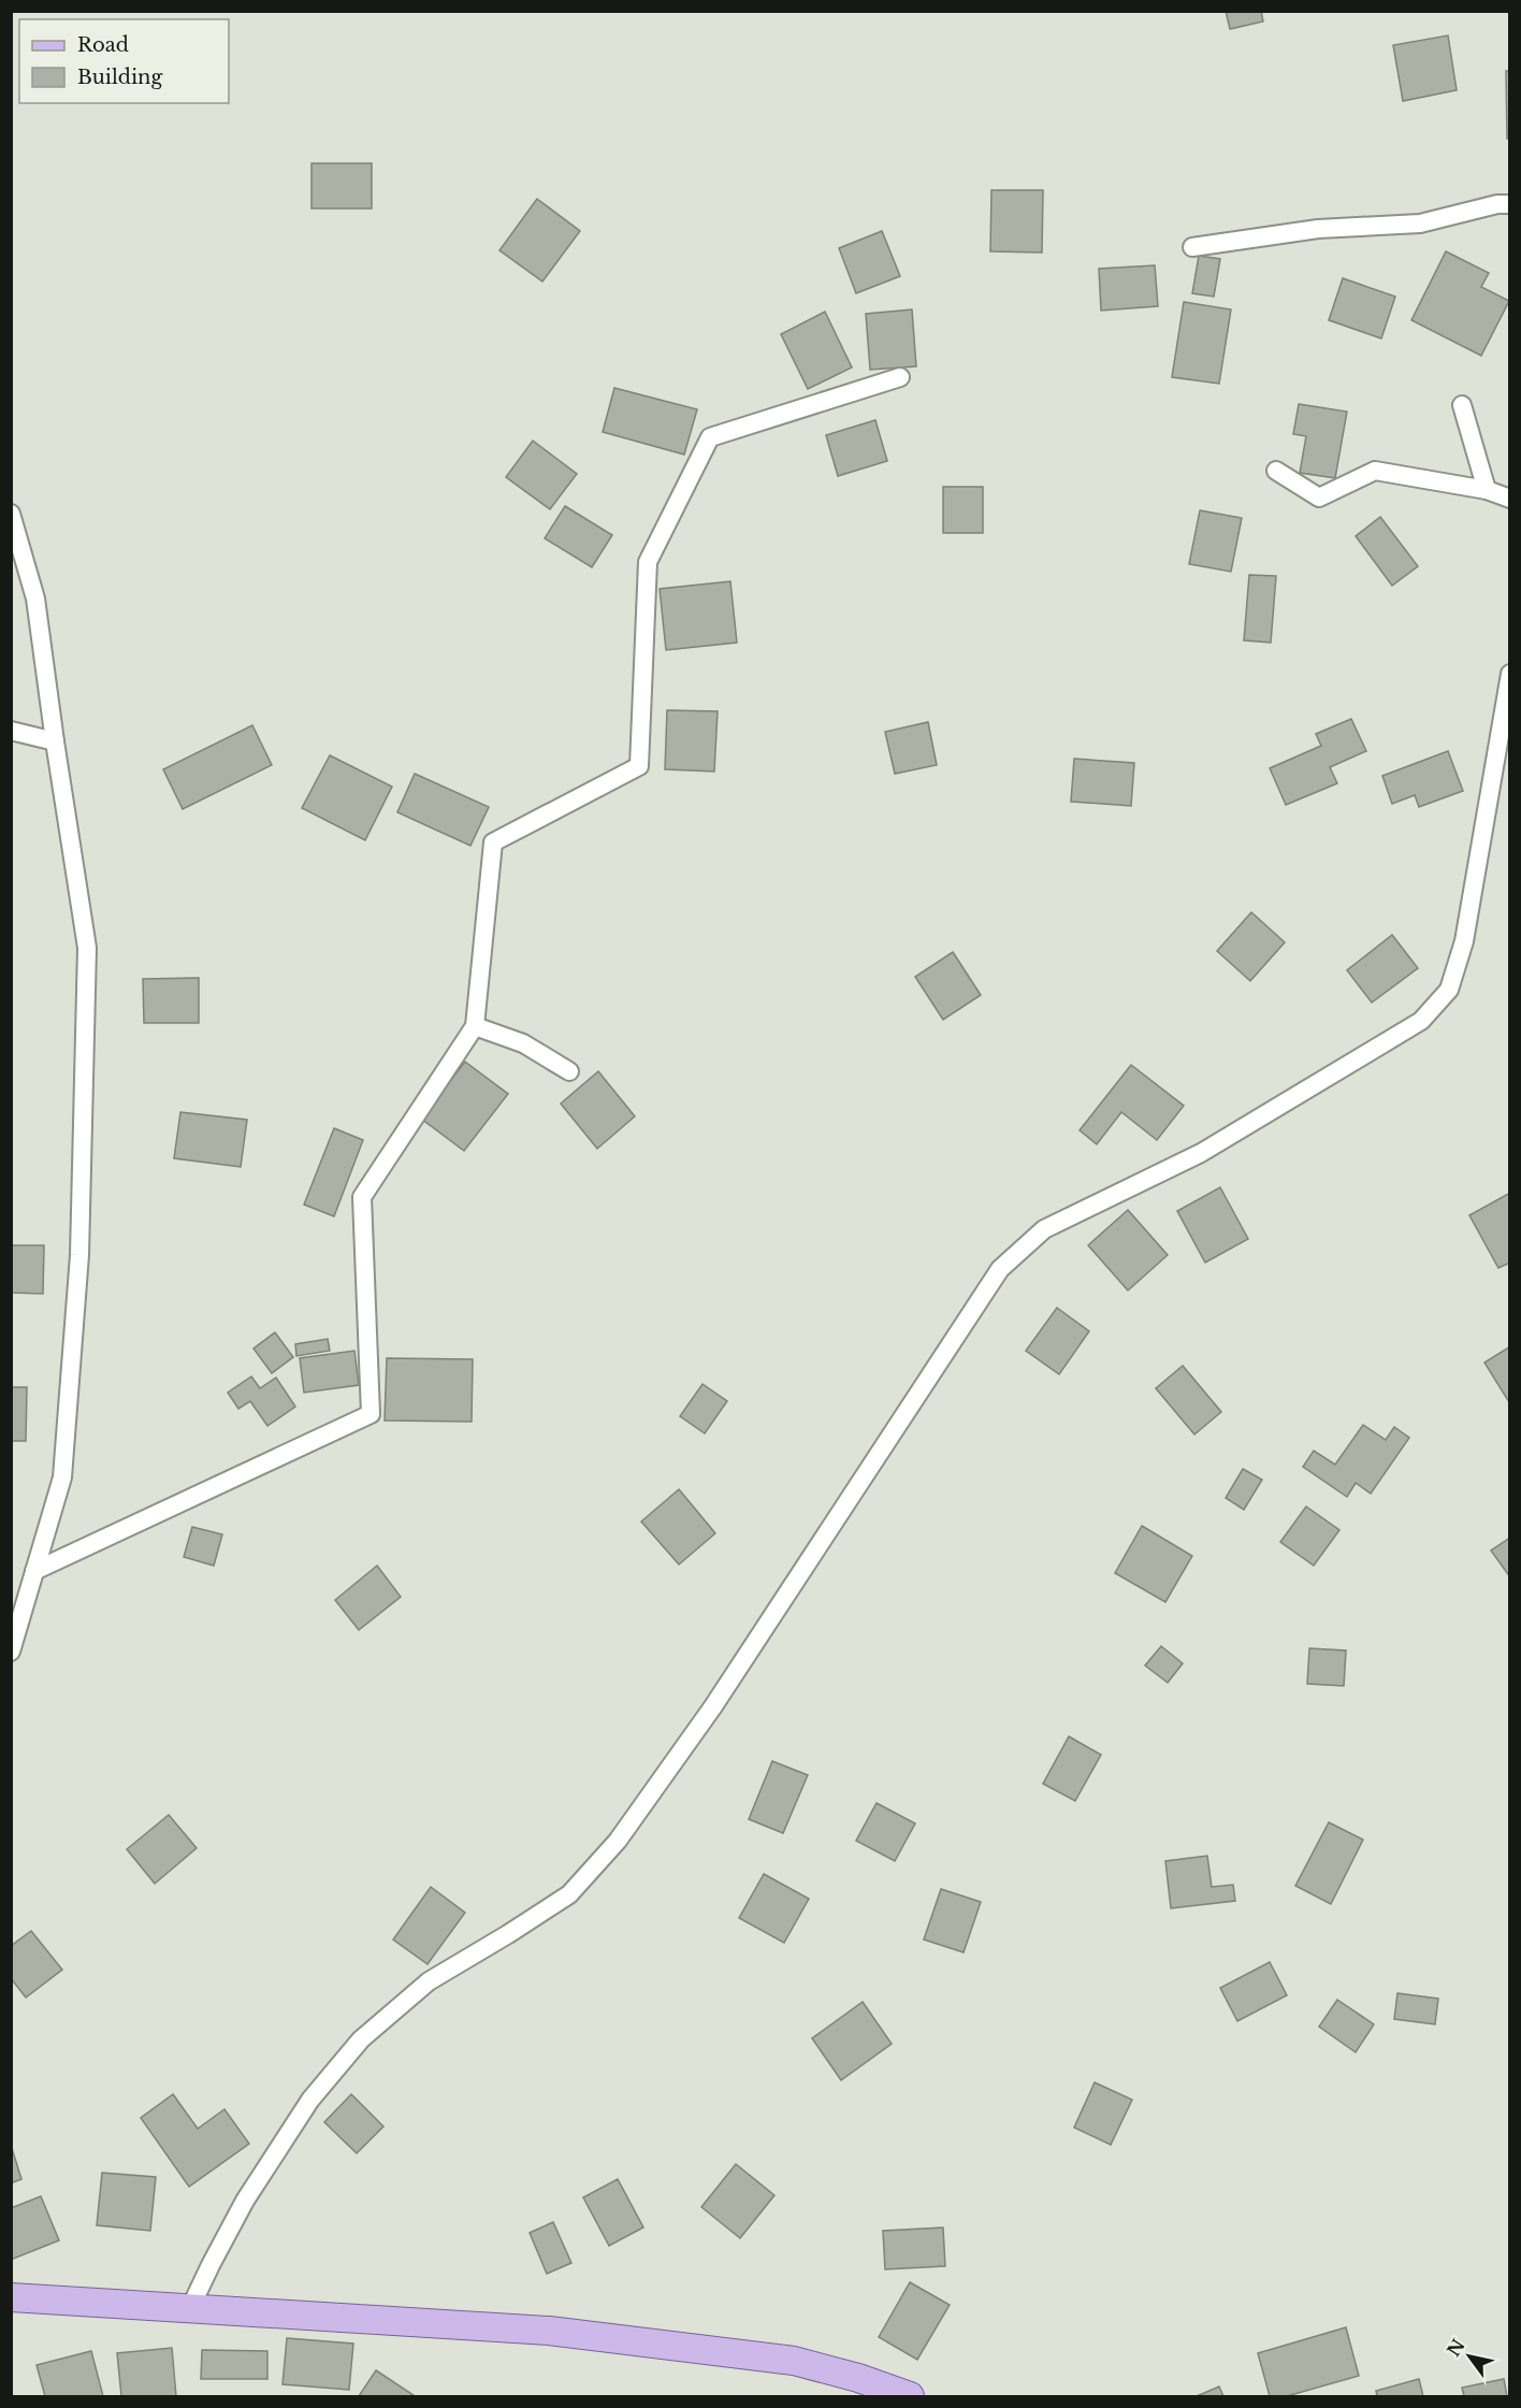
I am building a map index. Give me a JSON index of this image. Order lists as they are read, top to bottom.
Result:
{
  "legend": ["Road", "Building"],
  "north": "top left"
}
